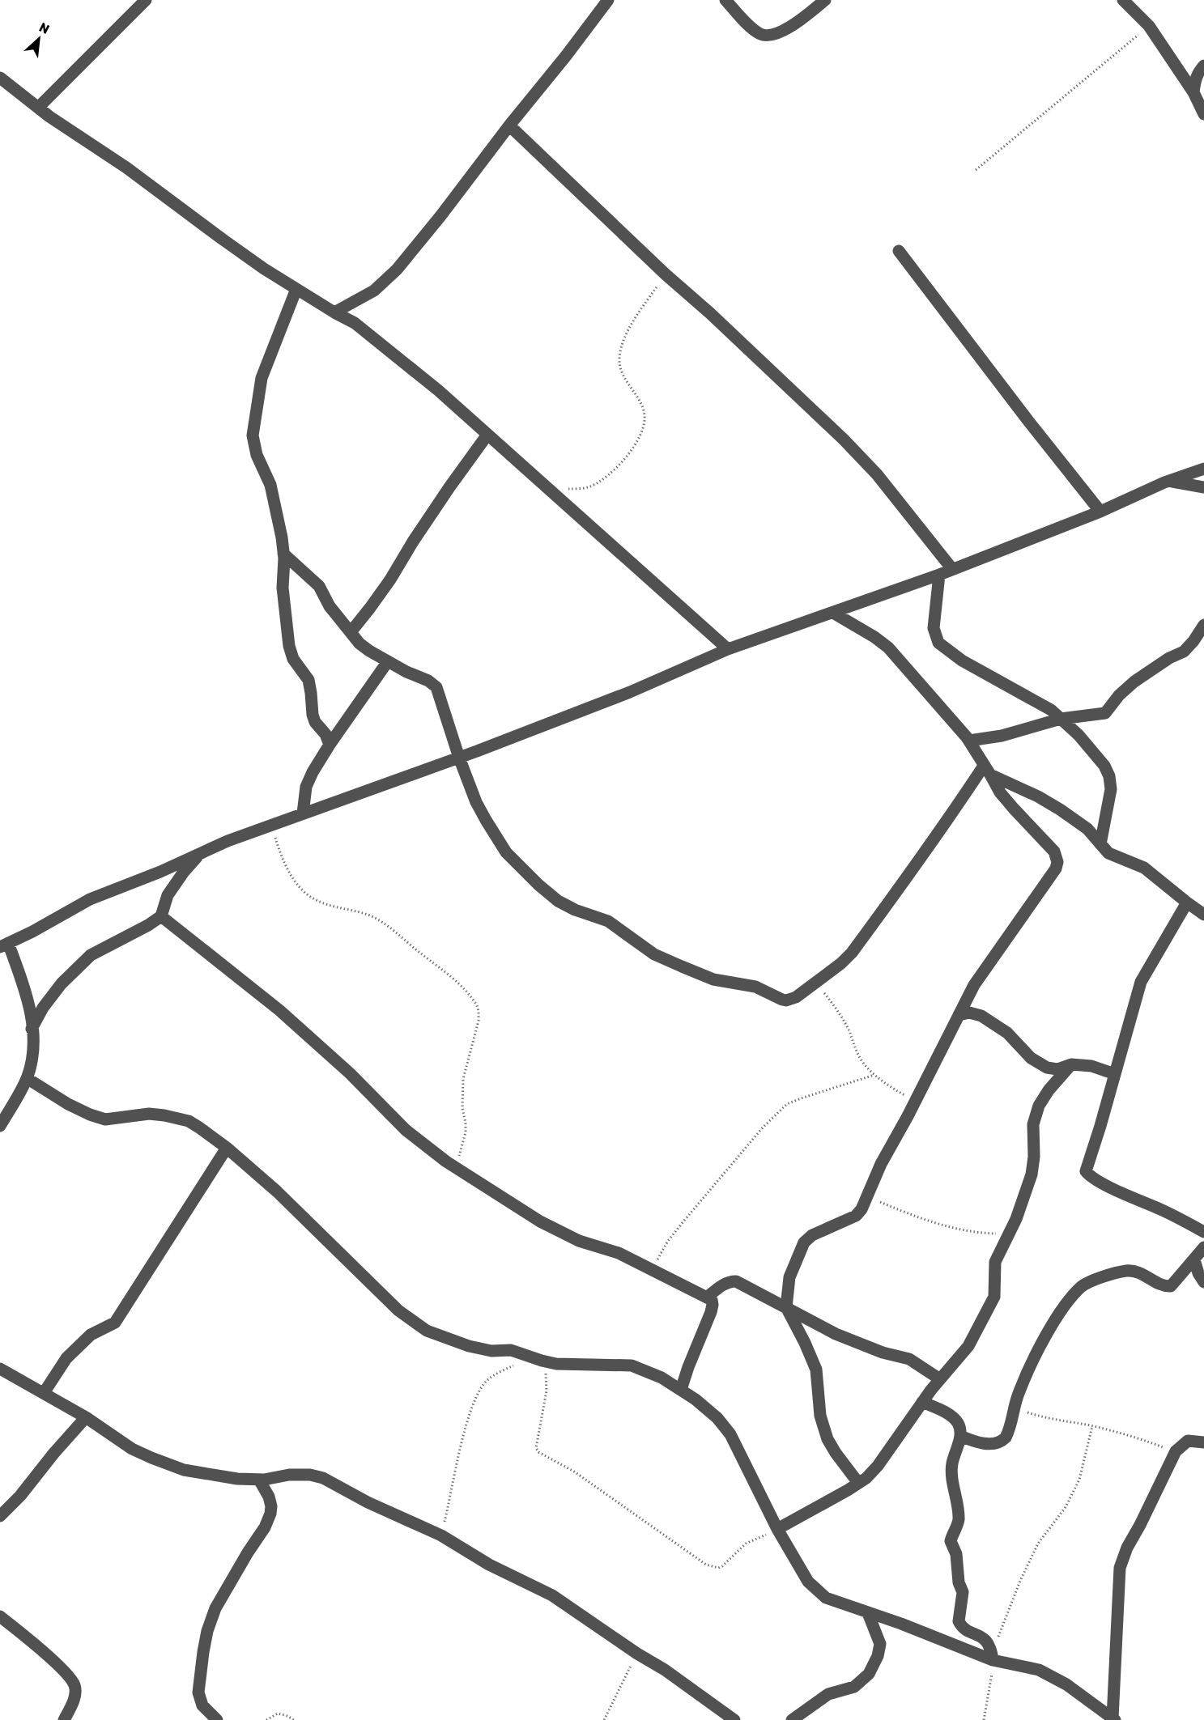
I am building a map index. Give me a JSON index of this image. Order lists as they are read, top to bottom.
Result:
{
  "north": "top right"
}
